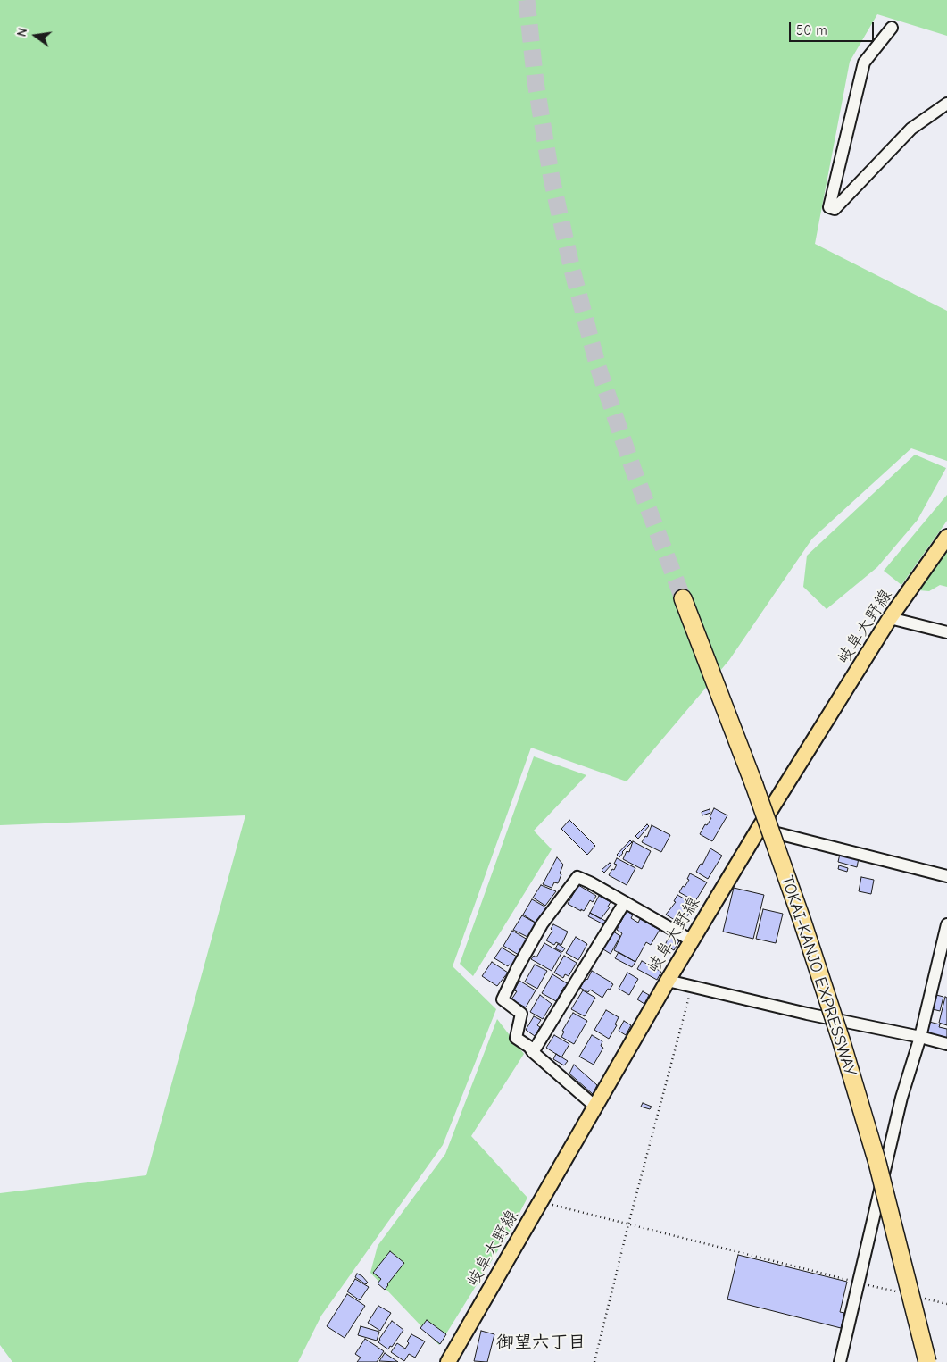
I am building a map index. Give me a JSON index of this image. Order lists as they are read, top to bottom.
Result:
{
  "streets": {
    "highway": ["TOKAI-KANJO EXPRESSWAY"],
    "main road": ["岐阜大野線"]
  },
  "districts": ["御望六丁目"],
  "scale_bar": "50 m",
  "north": "left"
}
